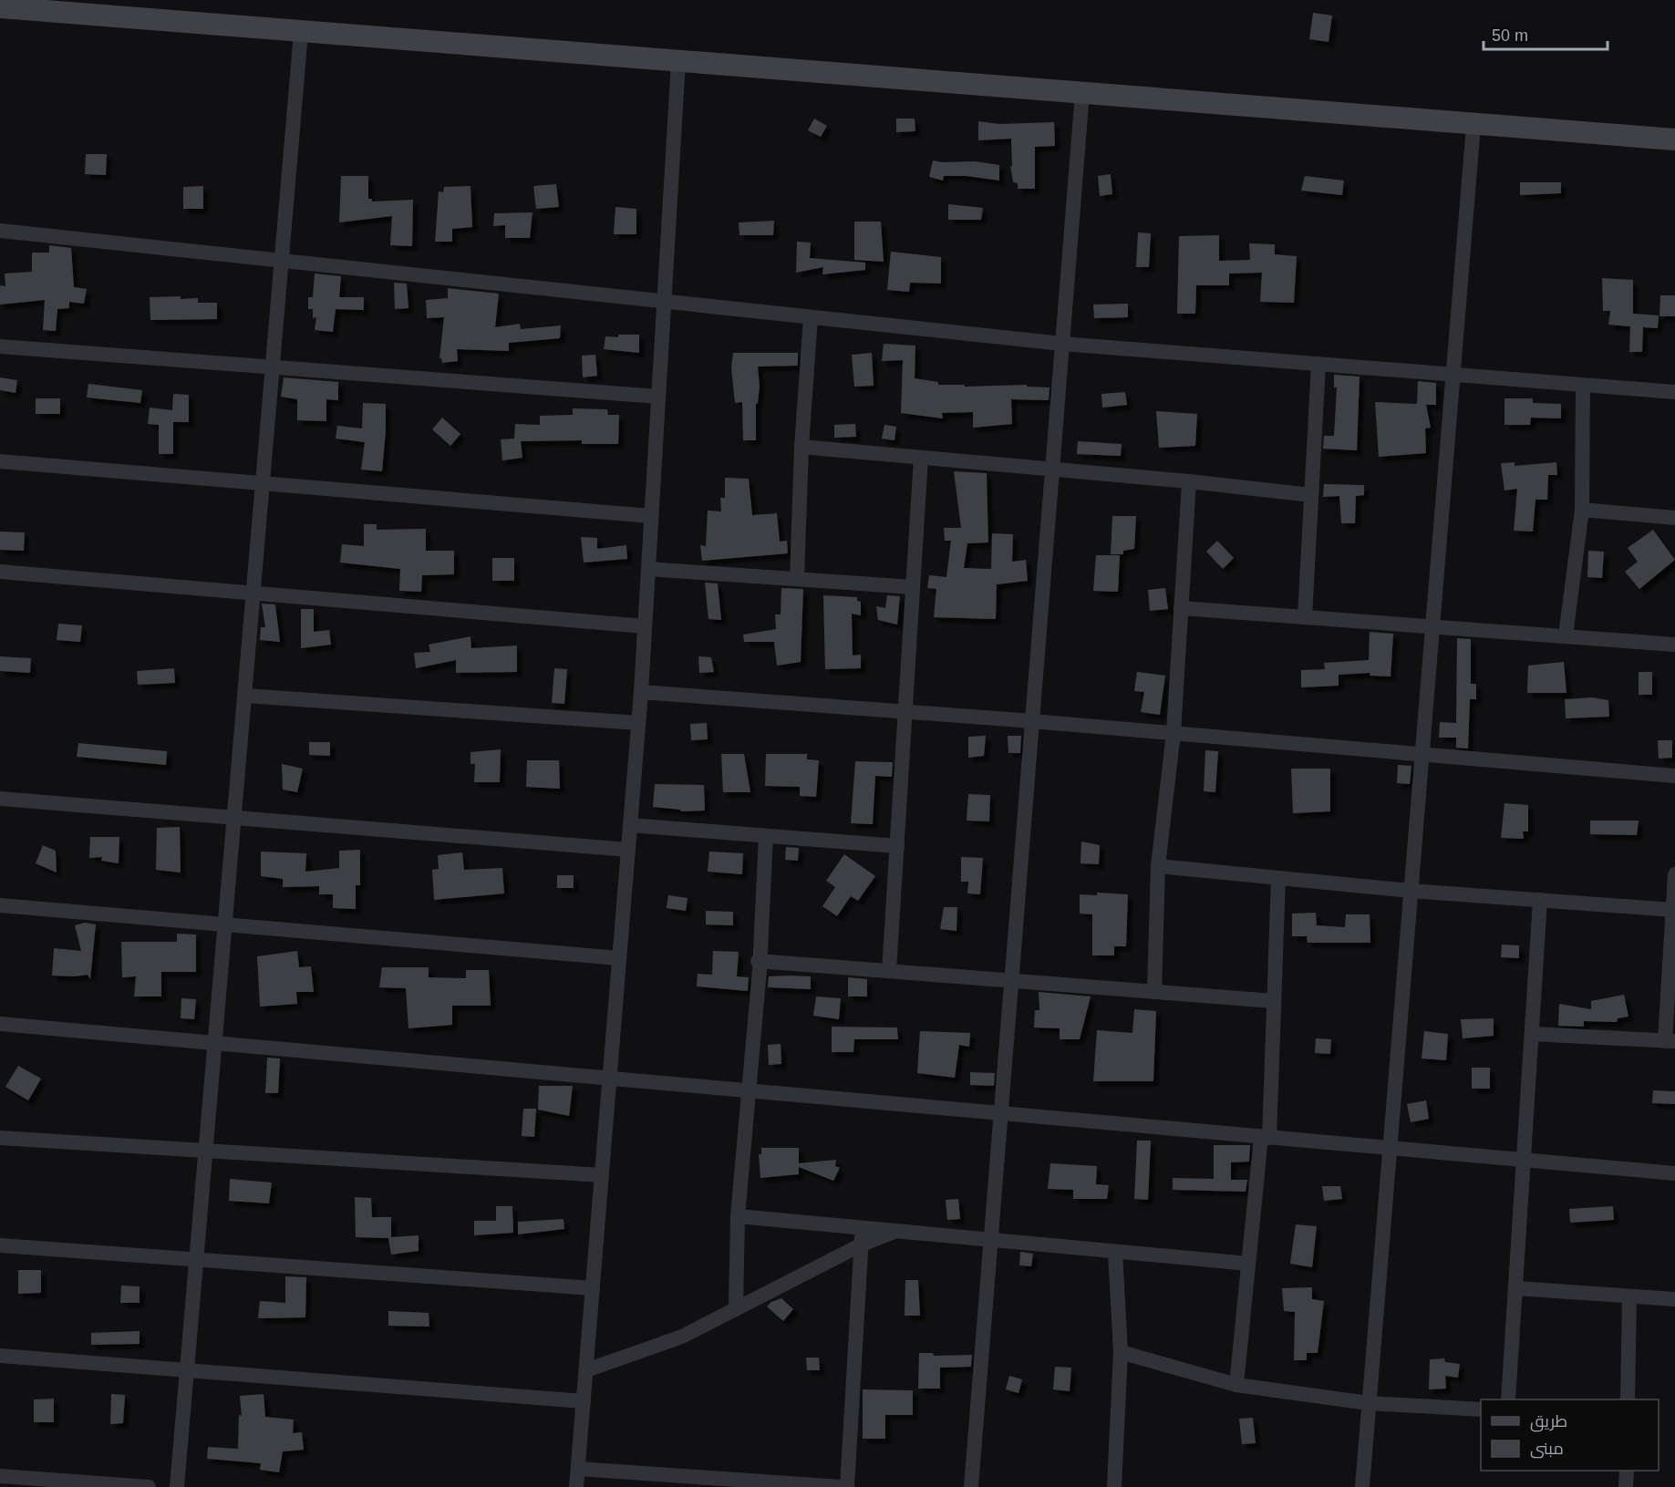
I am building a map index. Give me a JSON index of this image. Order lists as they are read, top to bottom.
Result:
{
  "legend": ["طريق", "مبنى"],
  "scale_bar": "50 m"
}
